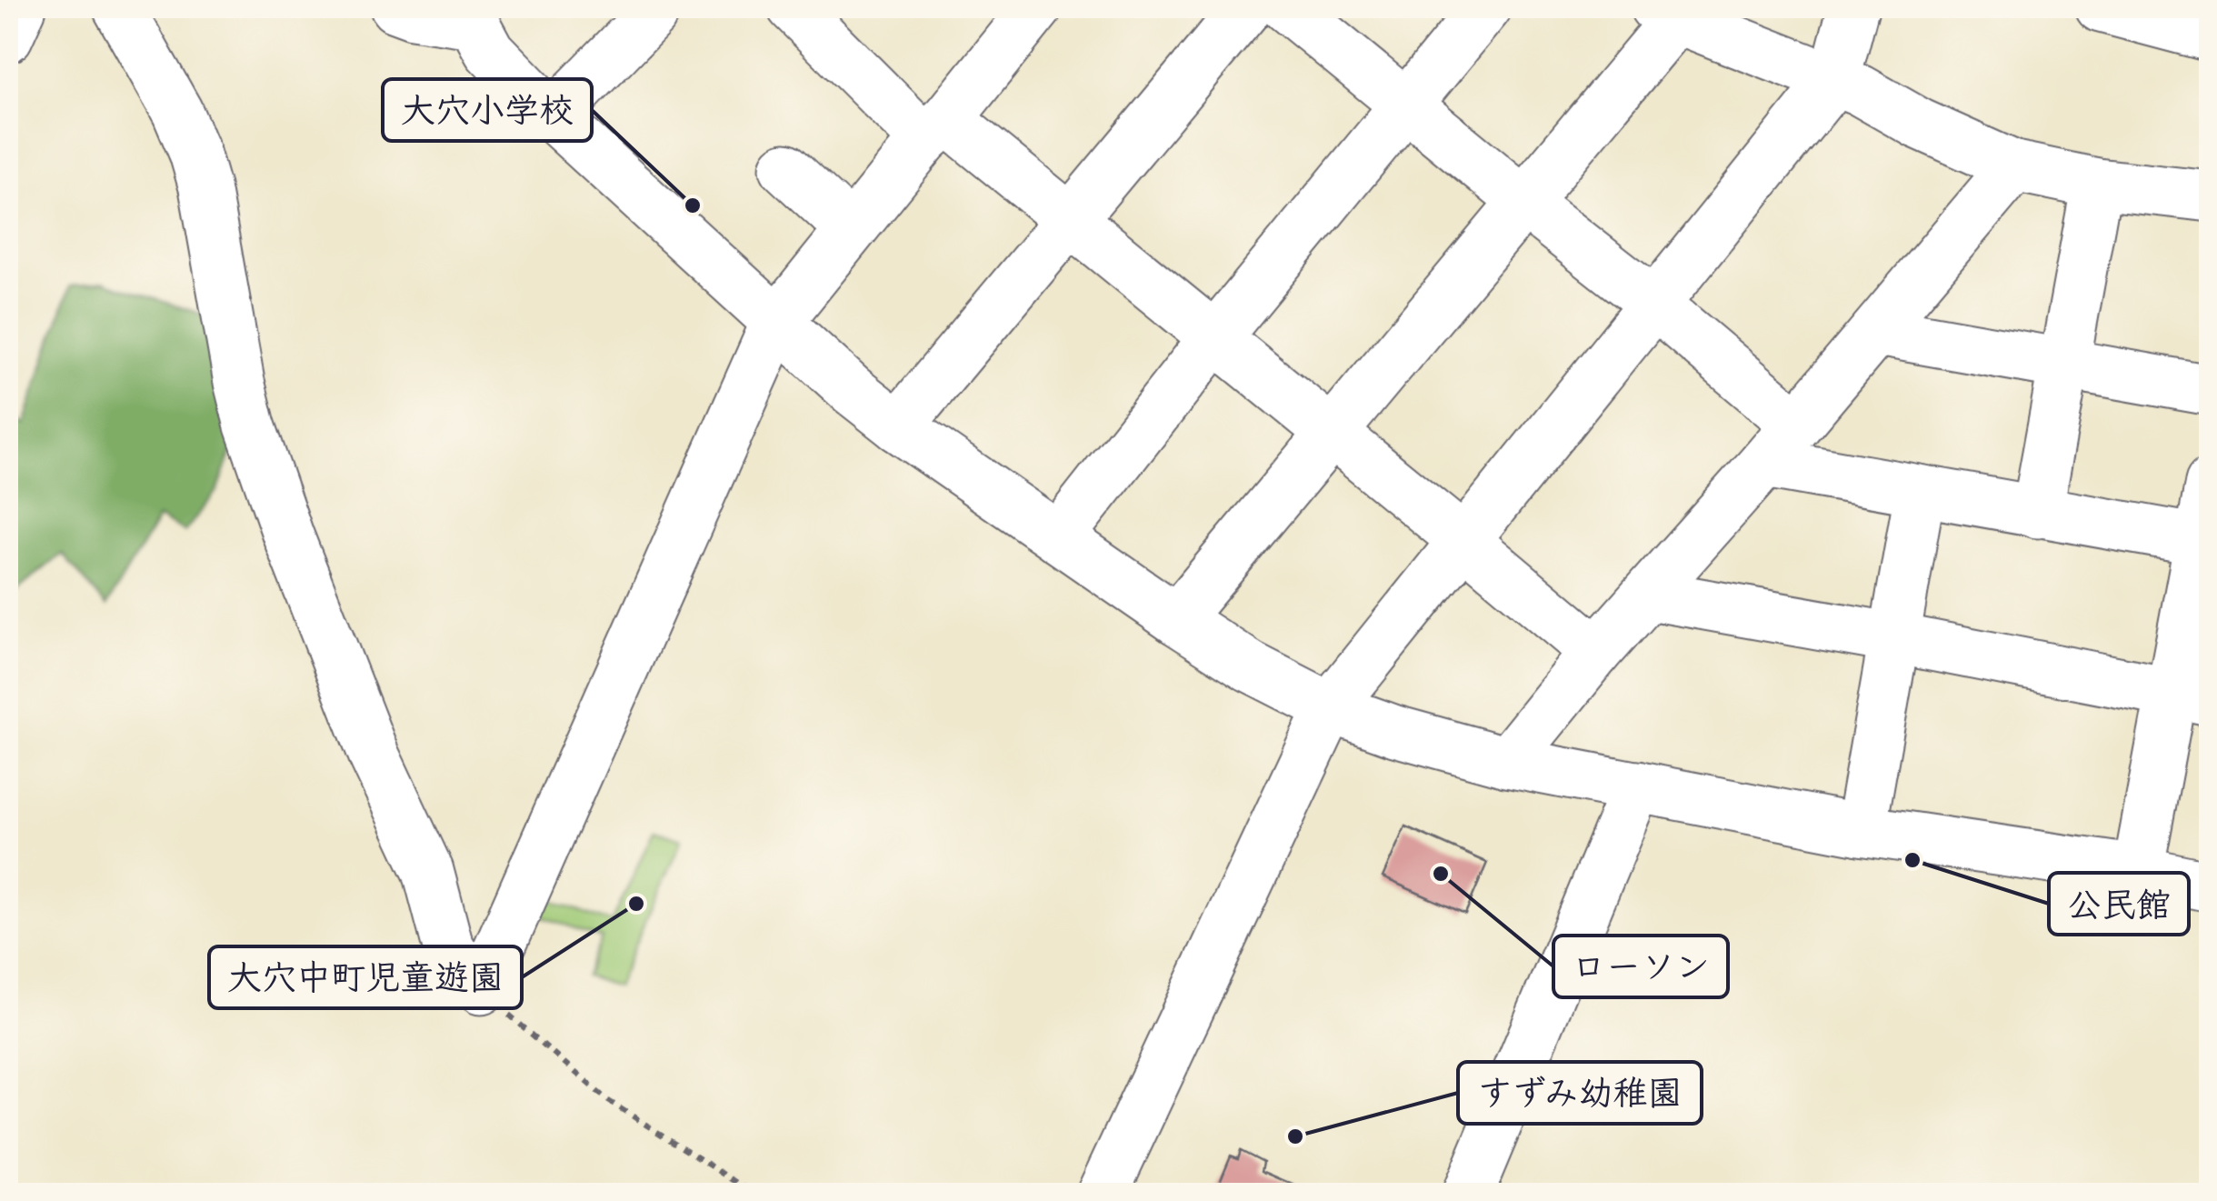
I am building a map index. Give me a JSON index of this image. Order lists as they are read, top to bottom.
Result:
{
  "places": [
    "大穴小学校",
    "公民館",
    "ローソン",
    "大穴中町児童遊園",
    "すずみ幼稚園"
  ]
}
